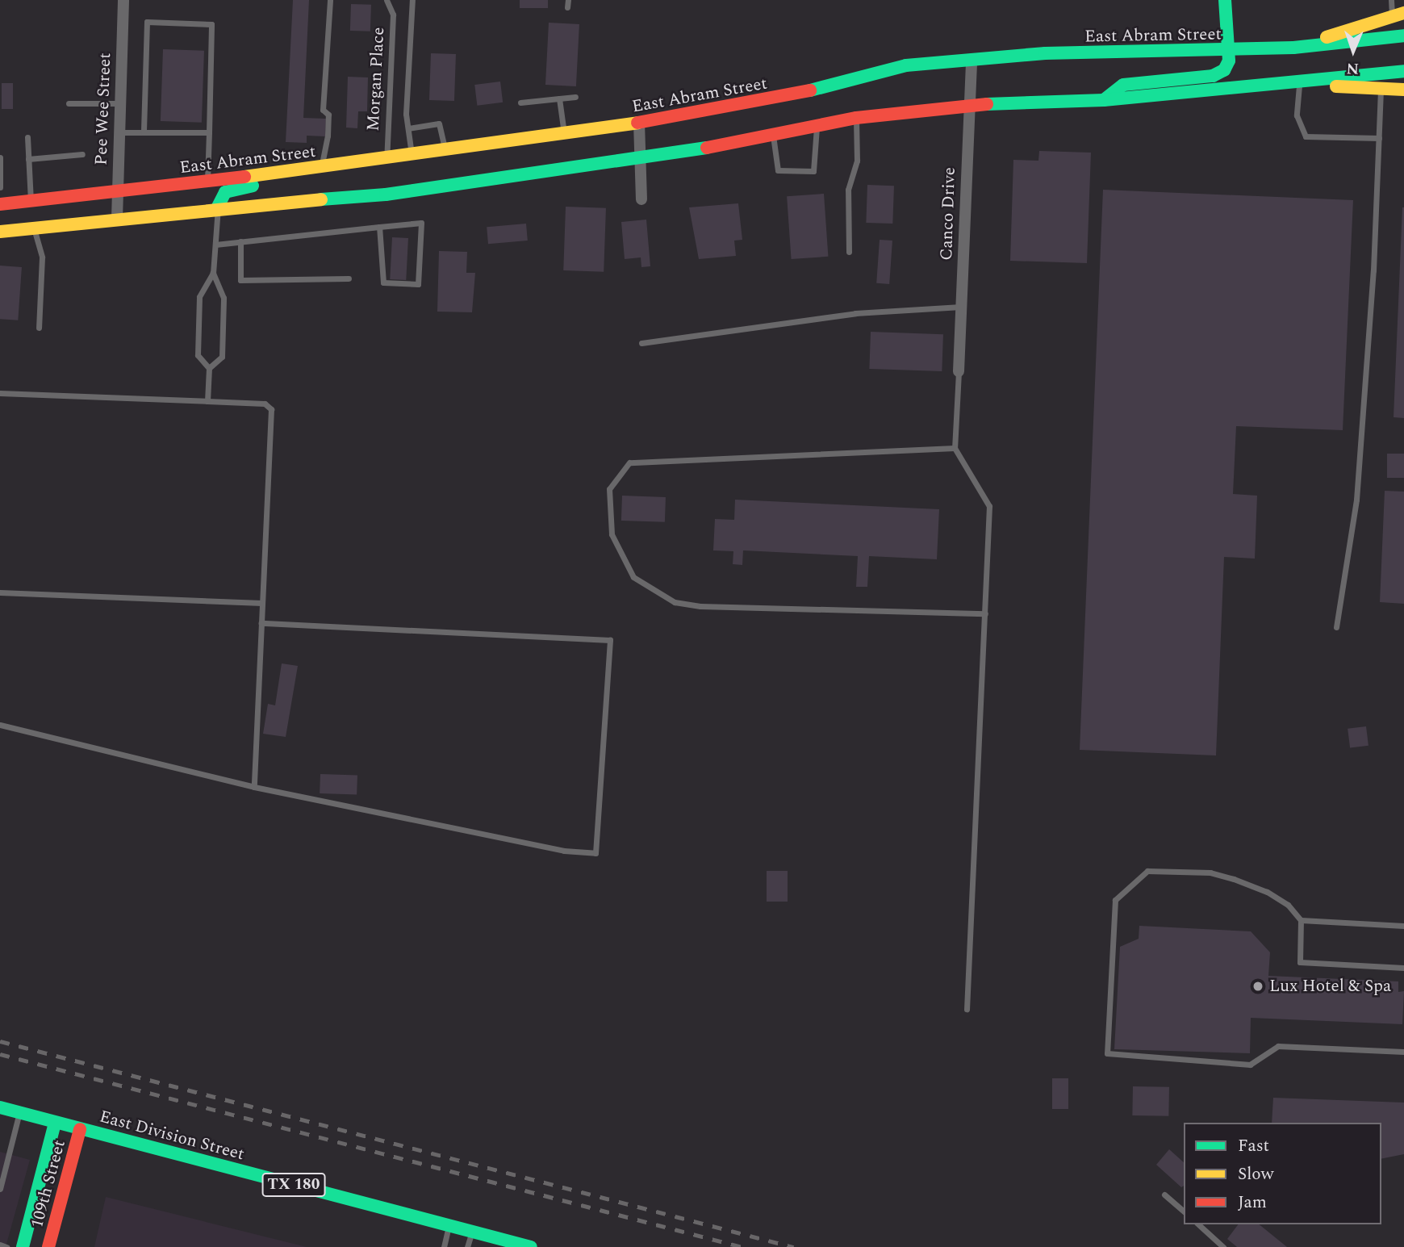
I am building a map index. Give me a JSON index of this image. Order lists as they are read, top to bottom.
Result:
{
  "streets": {
    "main road": [
      "East Abram Street",
      "East Division Street",
      "109th Street",
      "TX 180"
    ],
    "street": ["Pee Wee Street", "Canco Drive"],
    "lane": ["Morgan Place"]
  },
  "crossings": [
    ["East Abram Street", "Morgan Place"],
    ["East Abram Street", "Pee Wee Street"],
    ["East Abram Street", "Canco Drive"],
    ["East Division Street", "109th Street"]
  ],
  "places": ["Lux Hotel & Spa"],
  "legend": ["Fast", "Slow", "Jam"],
  "north": "bottom"
}
